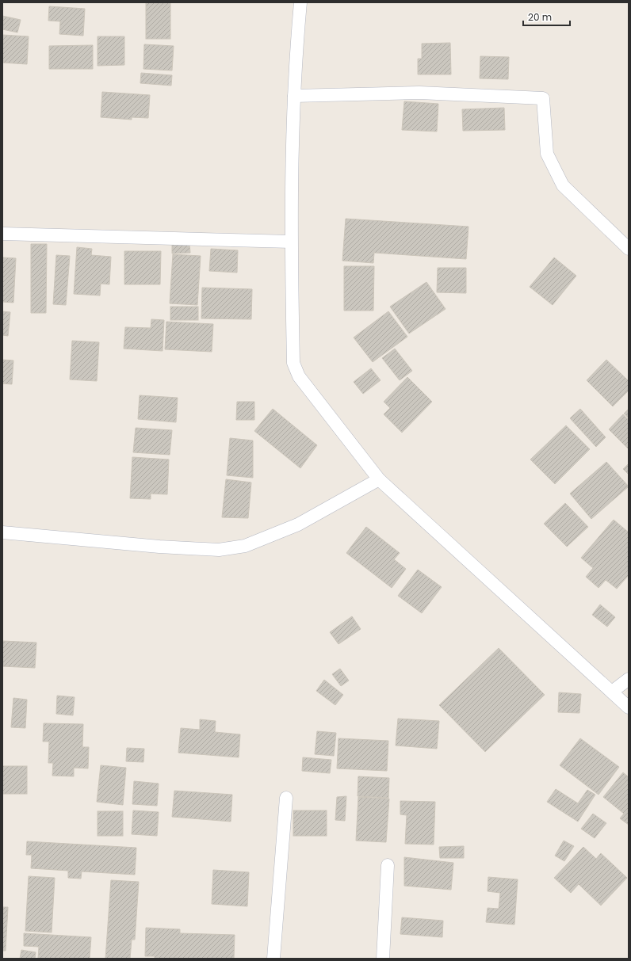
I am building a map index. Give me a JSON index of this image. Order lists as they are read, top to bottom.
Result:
{
  "scale_bar": "20 m"
}
